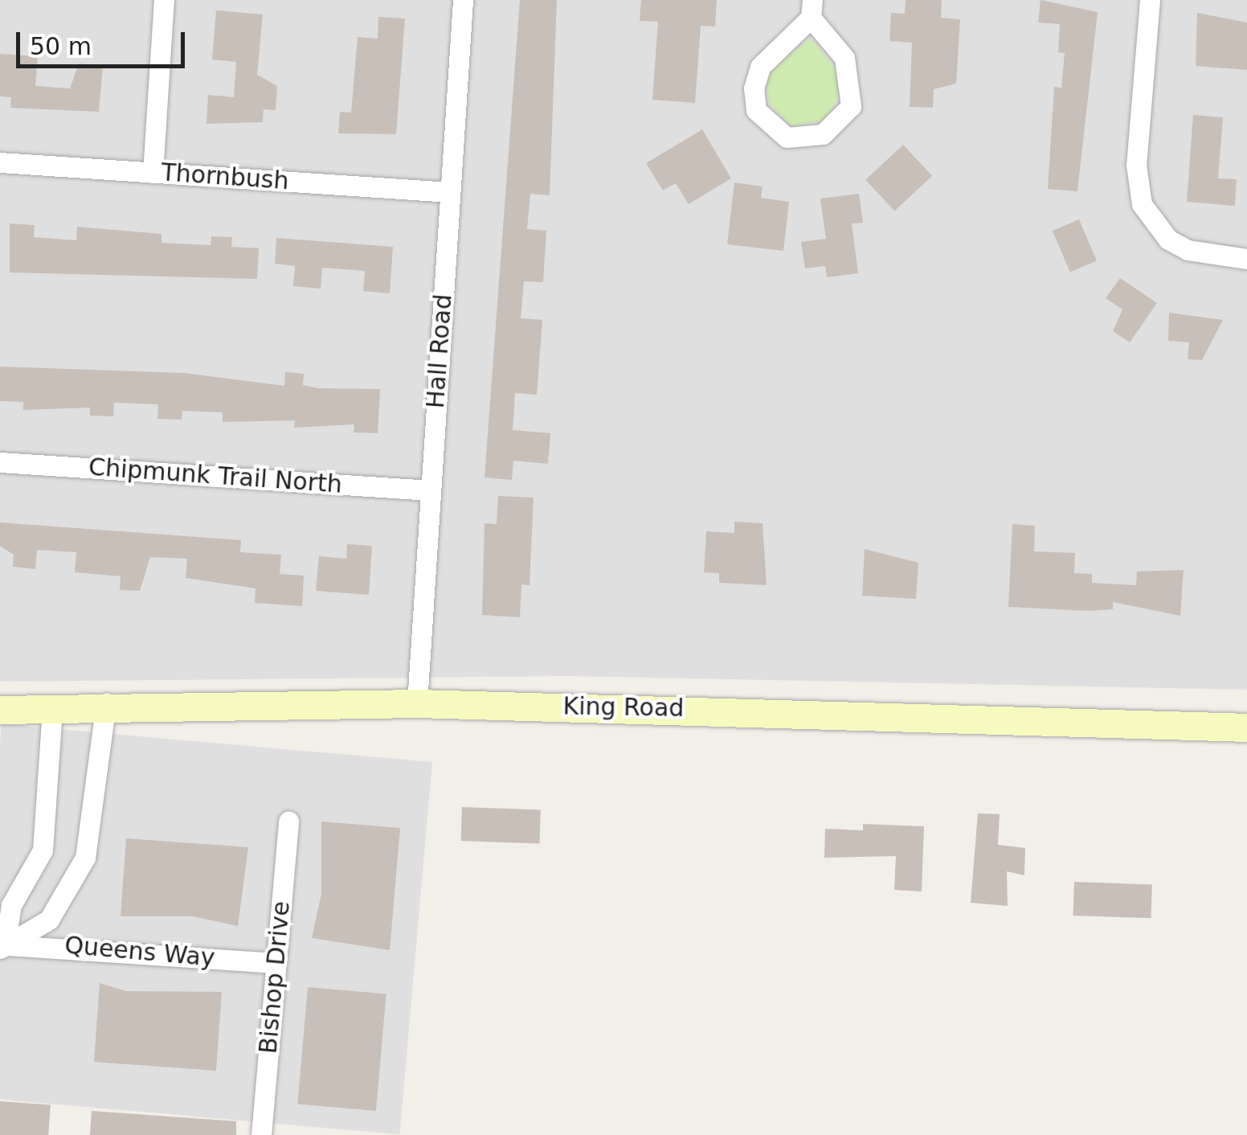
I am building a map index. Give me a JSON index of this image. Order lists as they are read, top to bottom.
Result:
{
  "streets": {
    "main road": ["King Road"],
    "street": [
      "Thornbush",
      "Hall Road",
      "Chipmunk Trail North",
      "Queens Way",
      "Bishop Drive"
    ]
  },
  "crossings": [
    ["Thornbush", "Hall Road"],
    ["Hall Road", "Chipmunk Trail North"],
    ["Hall Road", "King Road"],
    ["Queens Way", "Bishop Drive"]
  ],
  "scale_bar": "50 m"
}
